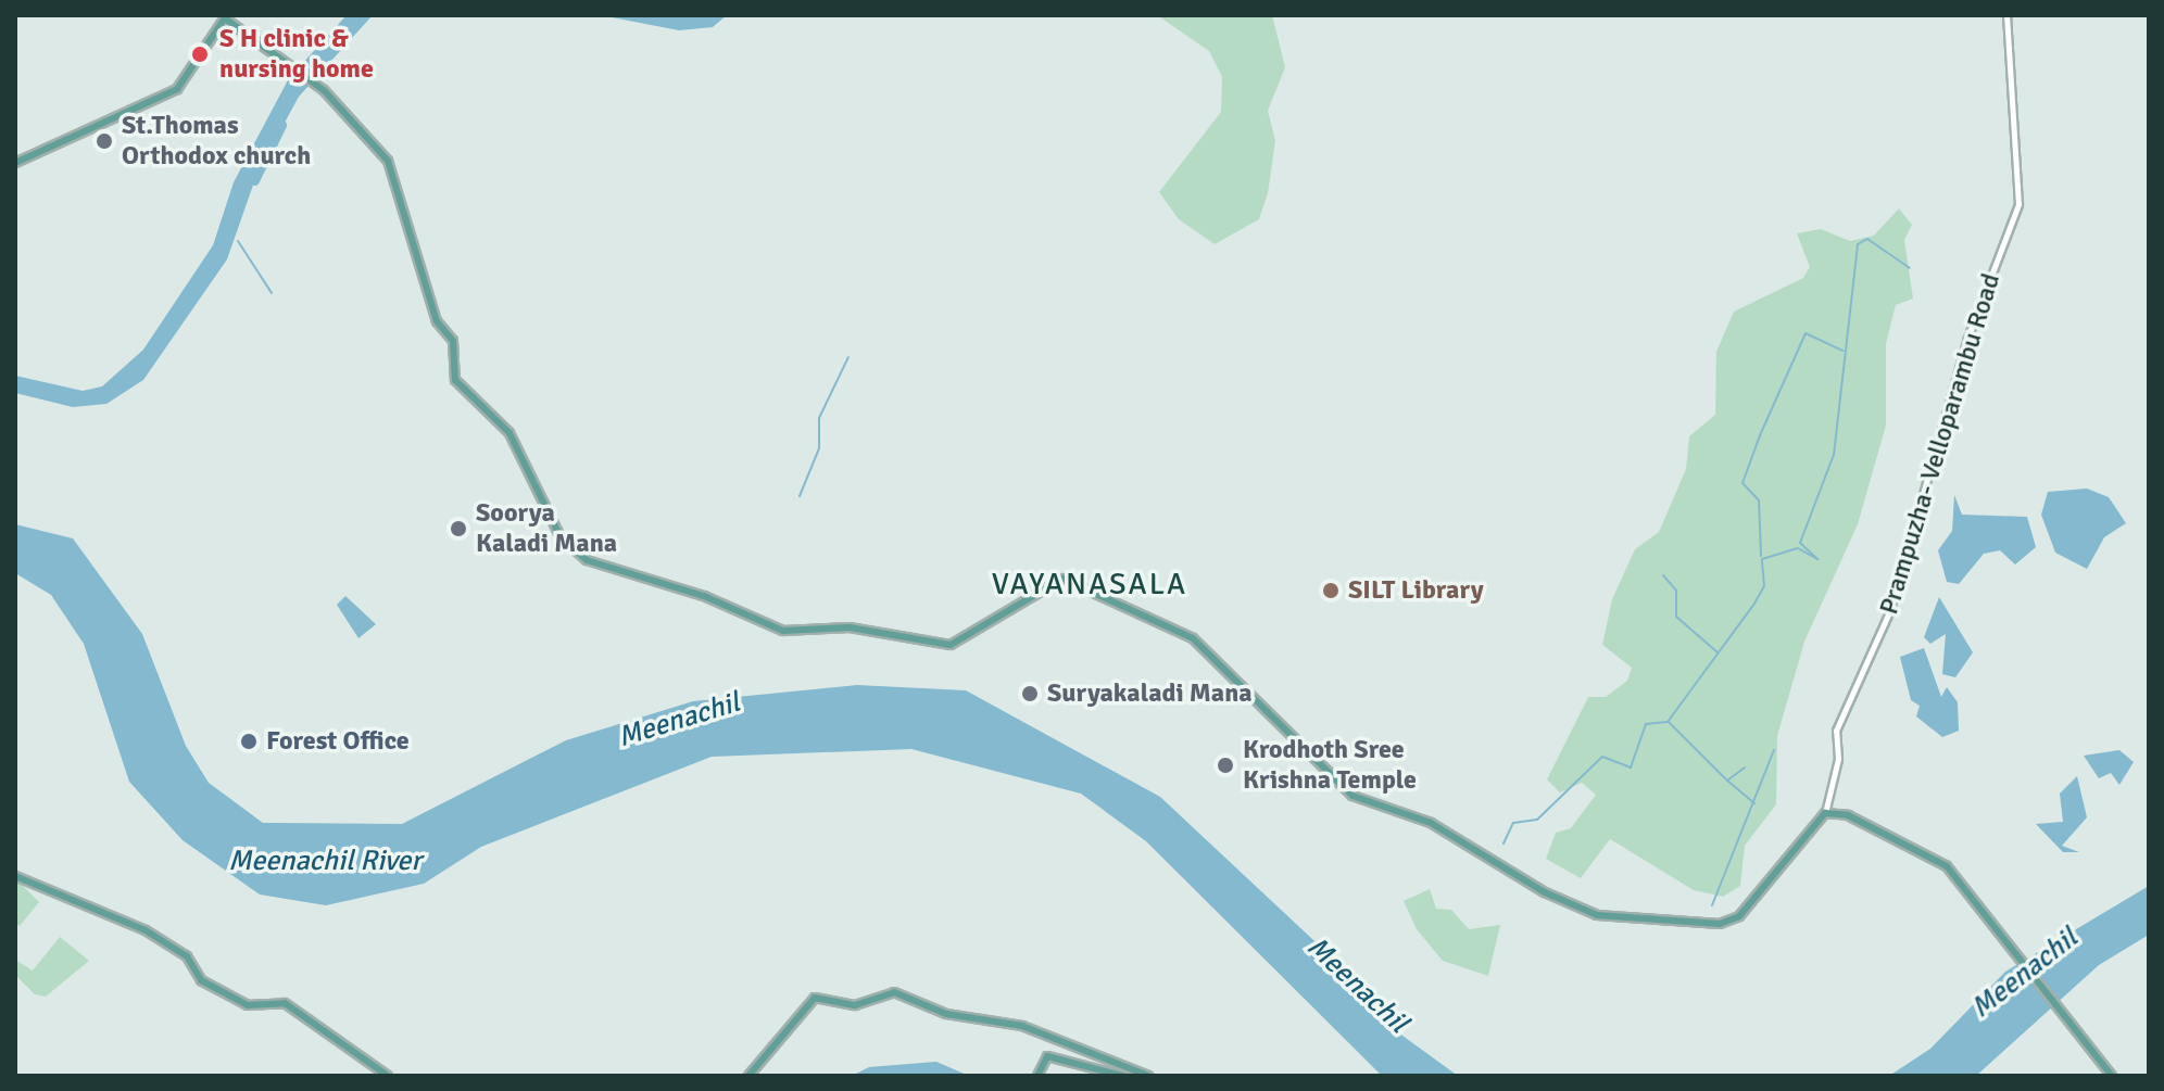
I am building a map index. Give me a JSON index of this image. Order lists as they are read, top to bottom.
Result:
{
  "streets": {
    "street": ["Prampuzha- Velloparambu Road"]
  },
  "districts": ["VAYANASALA"],
  "water": ["Meenachil", "Meenachil River"],
  "places": [
    "S H clinic & nursing home",
    "St.Thomas Orthodox church",
    "Soorya Kaladi Mana",
    "SILT Library",
    "Suryakaladi Mana",
    "Forest Office",
    "Krodhoth Sree Krishna Temple"
  ]
}
